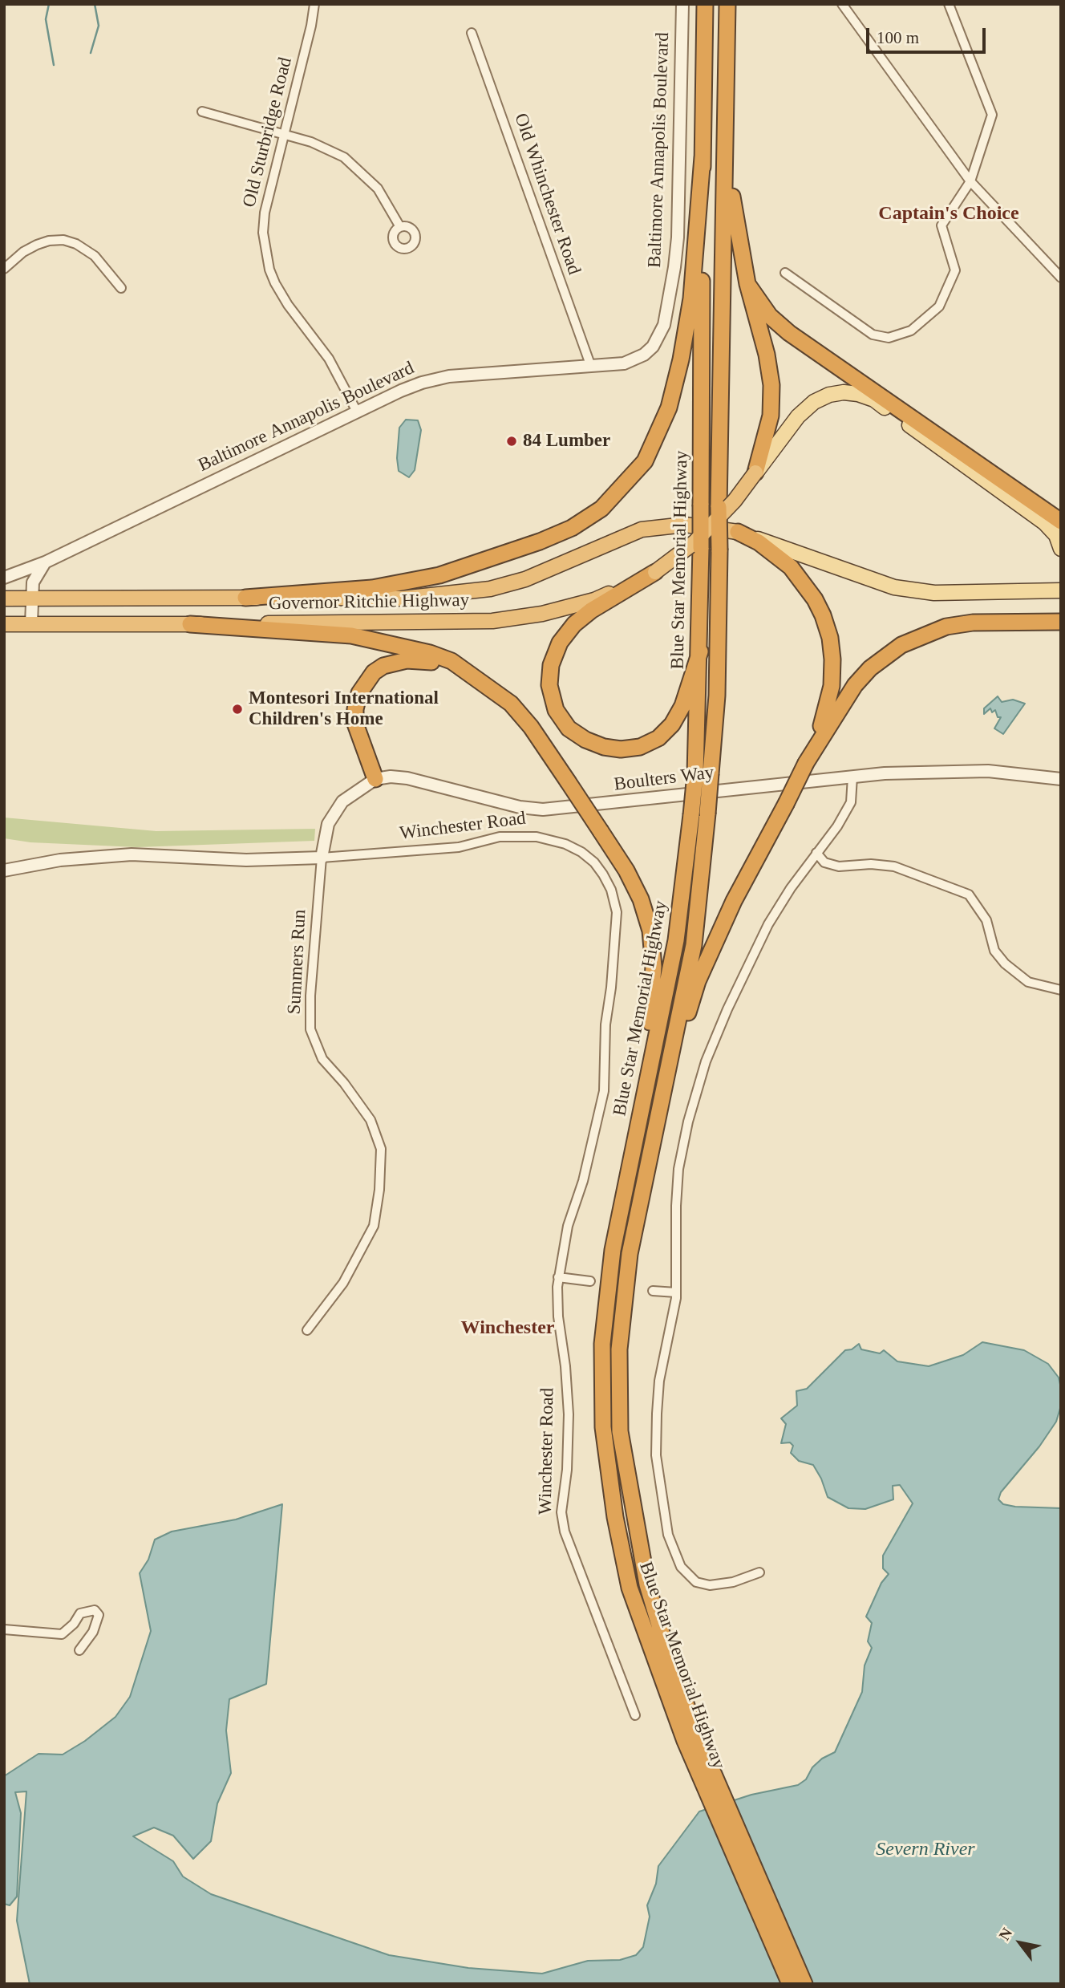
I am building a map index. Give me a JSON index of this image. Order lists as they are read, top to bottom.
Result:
{
  "streets": {
    "highway": ["Blue Star Memorial Highway", "Governor Ritchie Highway"],
    "street": [
      "Old Sturbridge Road",
      "Baltimore Annapolis Boulevard",
      "Old Whinchester Road",
      "Boulters Way",
      "Winchester Road",
      "Summers Run"
    ]
  },
  "crossings": [
    ["Old Sturbridge Road", "Baltimore Annapolis Boulevard"],
    ["Baltimore Annapolis Boulevard", "Old Whinchester Road"],
    ["Boulters Way", "Winchester Road"],
    ["Boulters Way", "Summers Run"],
    ["Winchester Road", "Summers Run"]
  ],
  "districts": ["Captain's Choice", "Winchester"],
  "water": ["Severn River"],
  "places": ["84 Lumber", "Montesori International Children's Home"],
  "scale_bar": "100 m",
  "north": "top left"
}
